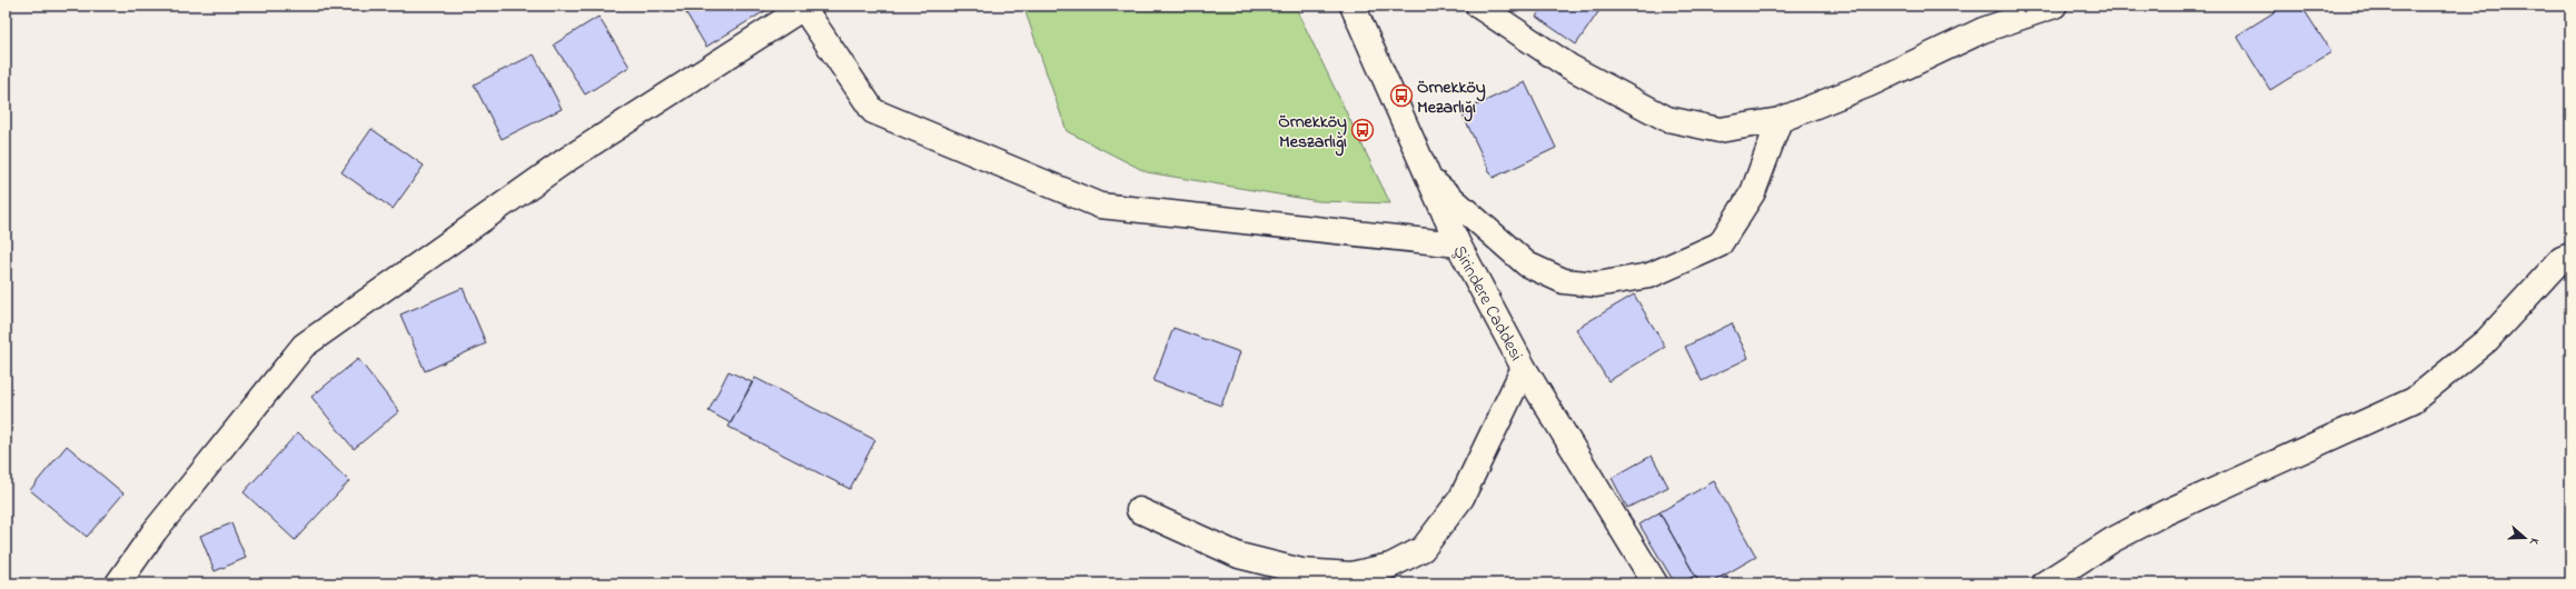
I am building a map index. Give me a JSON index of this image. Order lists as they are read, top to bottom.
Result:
{
  "streets": {
    "street": ["Şirindere Caddesi"]
  },
  "places": {
    "bus stop": ["Örnekköy Mezarlığı", "Örnekköy Meszarlığı"]
  },
  "north": "right"
}
